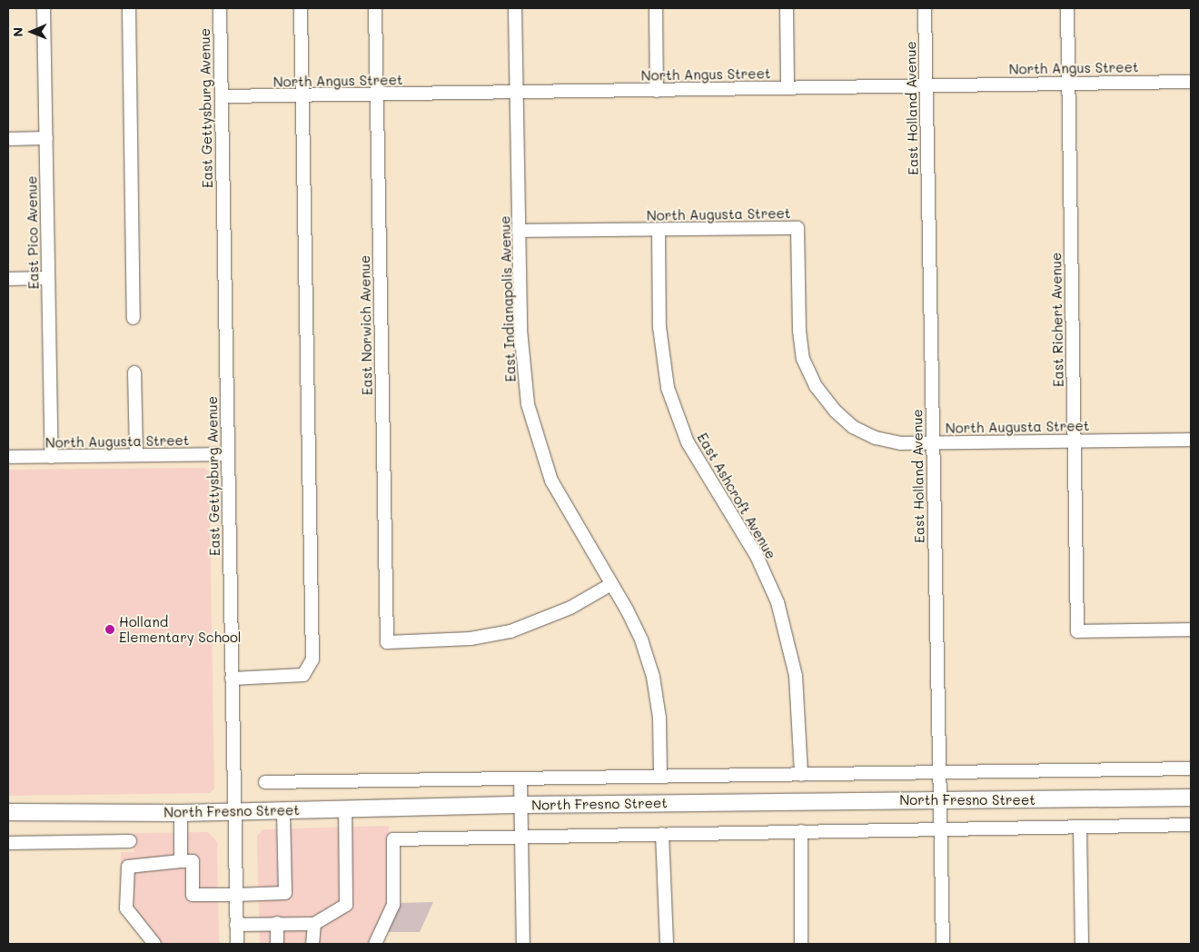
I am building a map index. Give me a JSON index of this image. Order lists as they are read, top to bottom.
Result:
{
  "streets": {
    "main road": ["North Fresno Street"],
    "street": [
      "North Angus Street",
      "East Gettysburg Avenue",
      "East Holland Avenue",
      "North Augusta Street",
      "East Pico Avenue",
      "East Indianapolis Avenue",
      "East Richert Avenue",
      "East Norwich Avenue",
      "East Ashcroft Avenue"
    ]
  },
  "crossings": [
    ["North Angus Street", "East Gettysburg Avenue"],
    ["North Angus Street", "East Holland Avenue"],
    ["North Angus Street", "East Indianapolis Avenue"],
    ["North Angus Street", "East Richert Avenue"],
    ["North Angus Street", "East Norwich Avenue"],
    ["East Gettysburg Avenue", "North Augusta Street"],
    ["East Gettysburg Avenue", "North Fresno Street"],
    ["East Holland Avenue", "North Augusta Street"],
    ["East Holland Avenue", "North Fresno Street"],
    ["North Augusta Street", "East Pico Avenue"],
    ["North Augusta Street", "East Indianapolis Avenue"],
    ["North Augusta Street", "East Richert Avenue"],
    ["North Augusta Street", "East Ashcroft Avenue"],
    ["East Indianapolis Avenue", "East Norwich Avenue"],
    ["East Indianapolis Avenue", "North Fresno Street"],
    ["East Ashcroft Avenue", "North Fresno Street"]
  ],
  "places": ["Holland Elementary School"],
  "north": "left"
}
